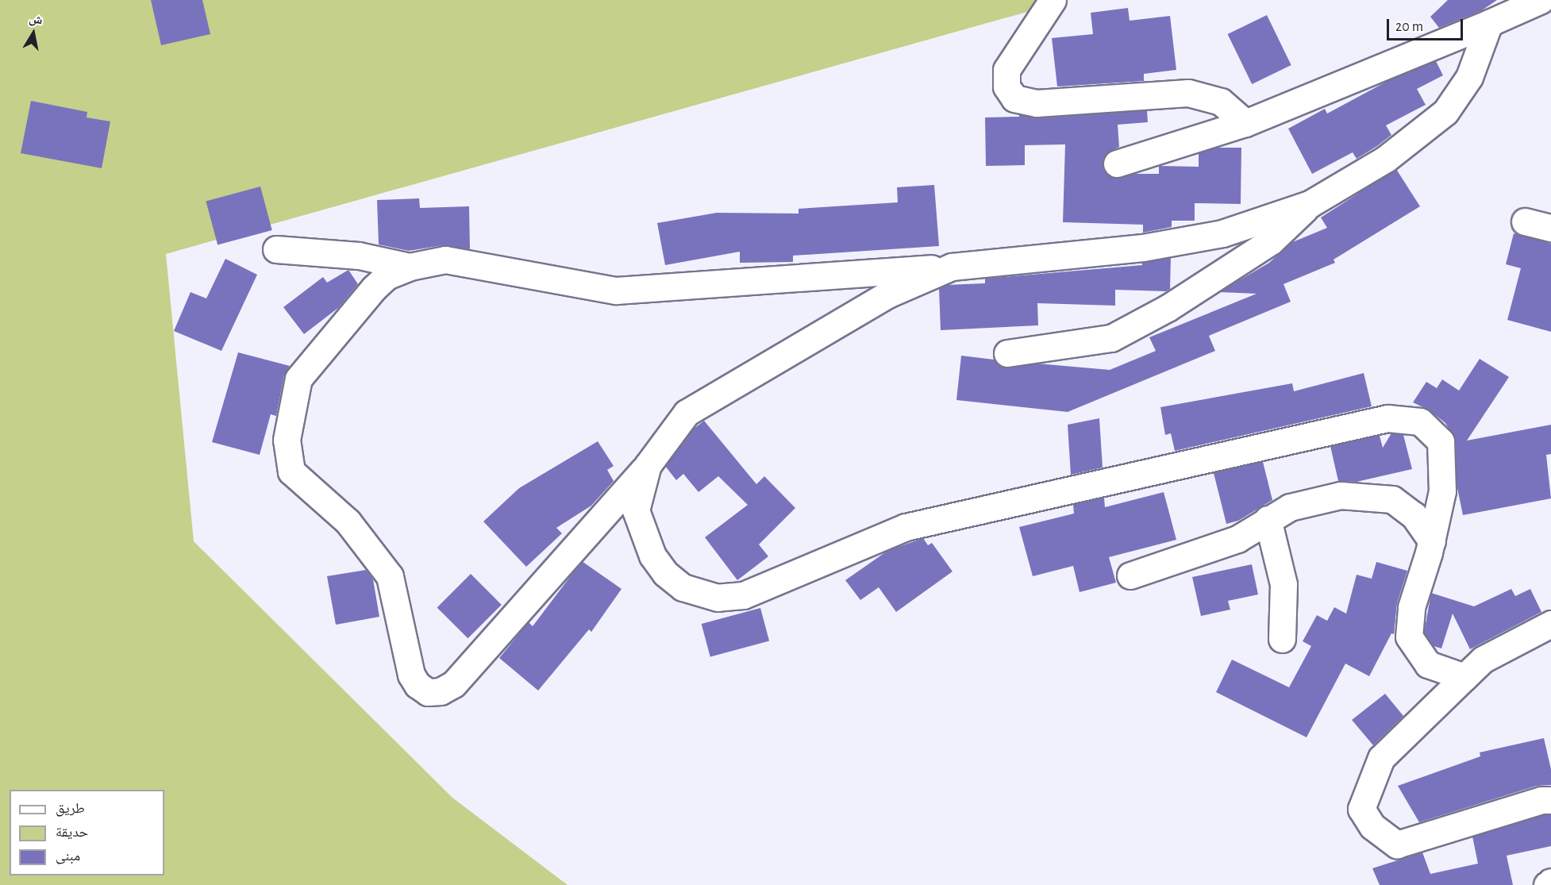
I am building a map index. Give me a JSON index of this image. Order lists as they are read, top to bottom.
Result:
{
  "legend": ["طريق", "حديقة", "مبنى"],
  "scale_bar": "20 m",
  "north": "top"
}
